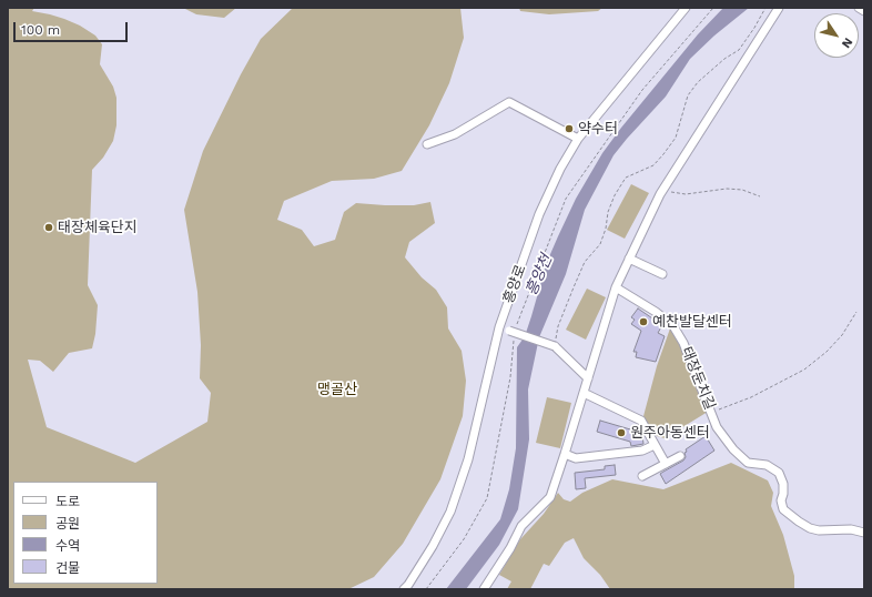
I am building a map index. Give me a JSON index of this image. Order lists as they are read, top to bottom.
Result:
{
  "streets": {
    "street": ["흥양로", "태장둔치길"]
  },
  "water": ["흥양천"],
  "parks": ["맹골산"],
  "places": [
    "약수터",
    "태장체육단지",
    "예찬발달센터",
    "원주아동센터"
  ],
  "legend": [
    "도로",
    "공원",
    "수역",
    "건물"
  ],
  "scale_bar": "100 m",
  "north": "bottom right"
}
